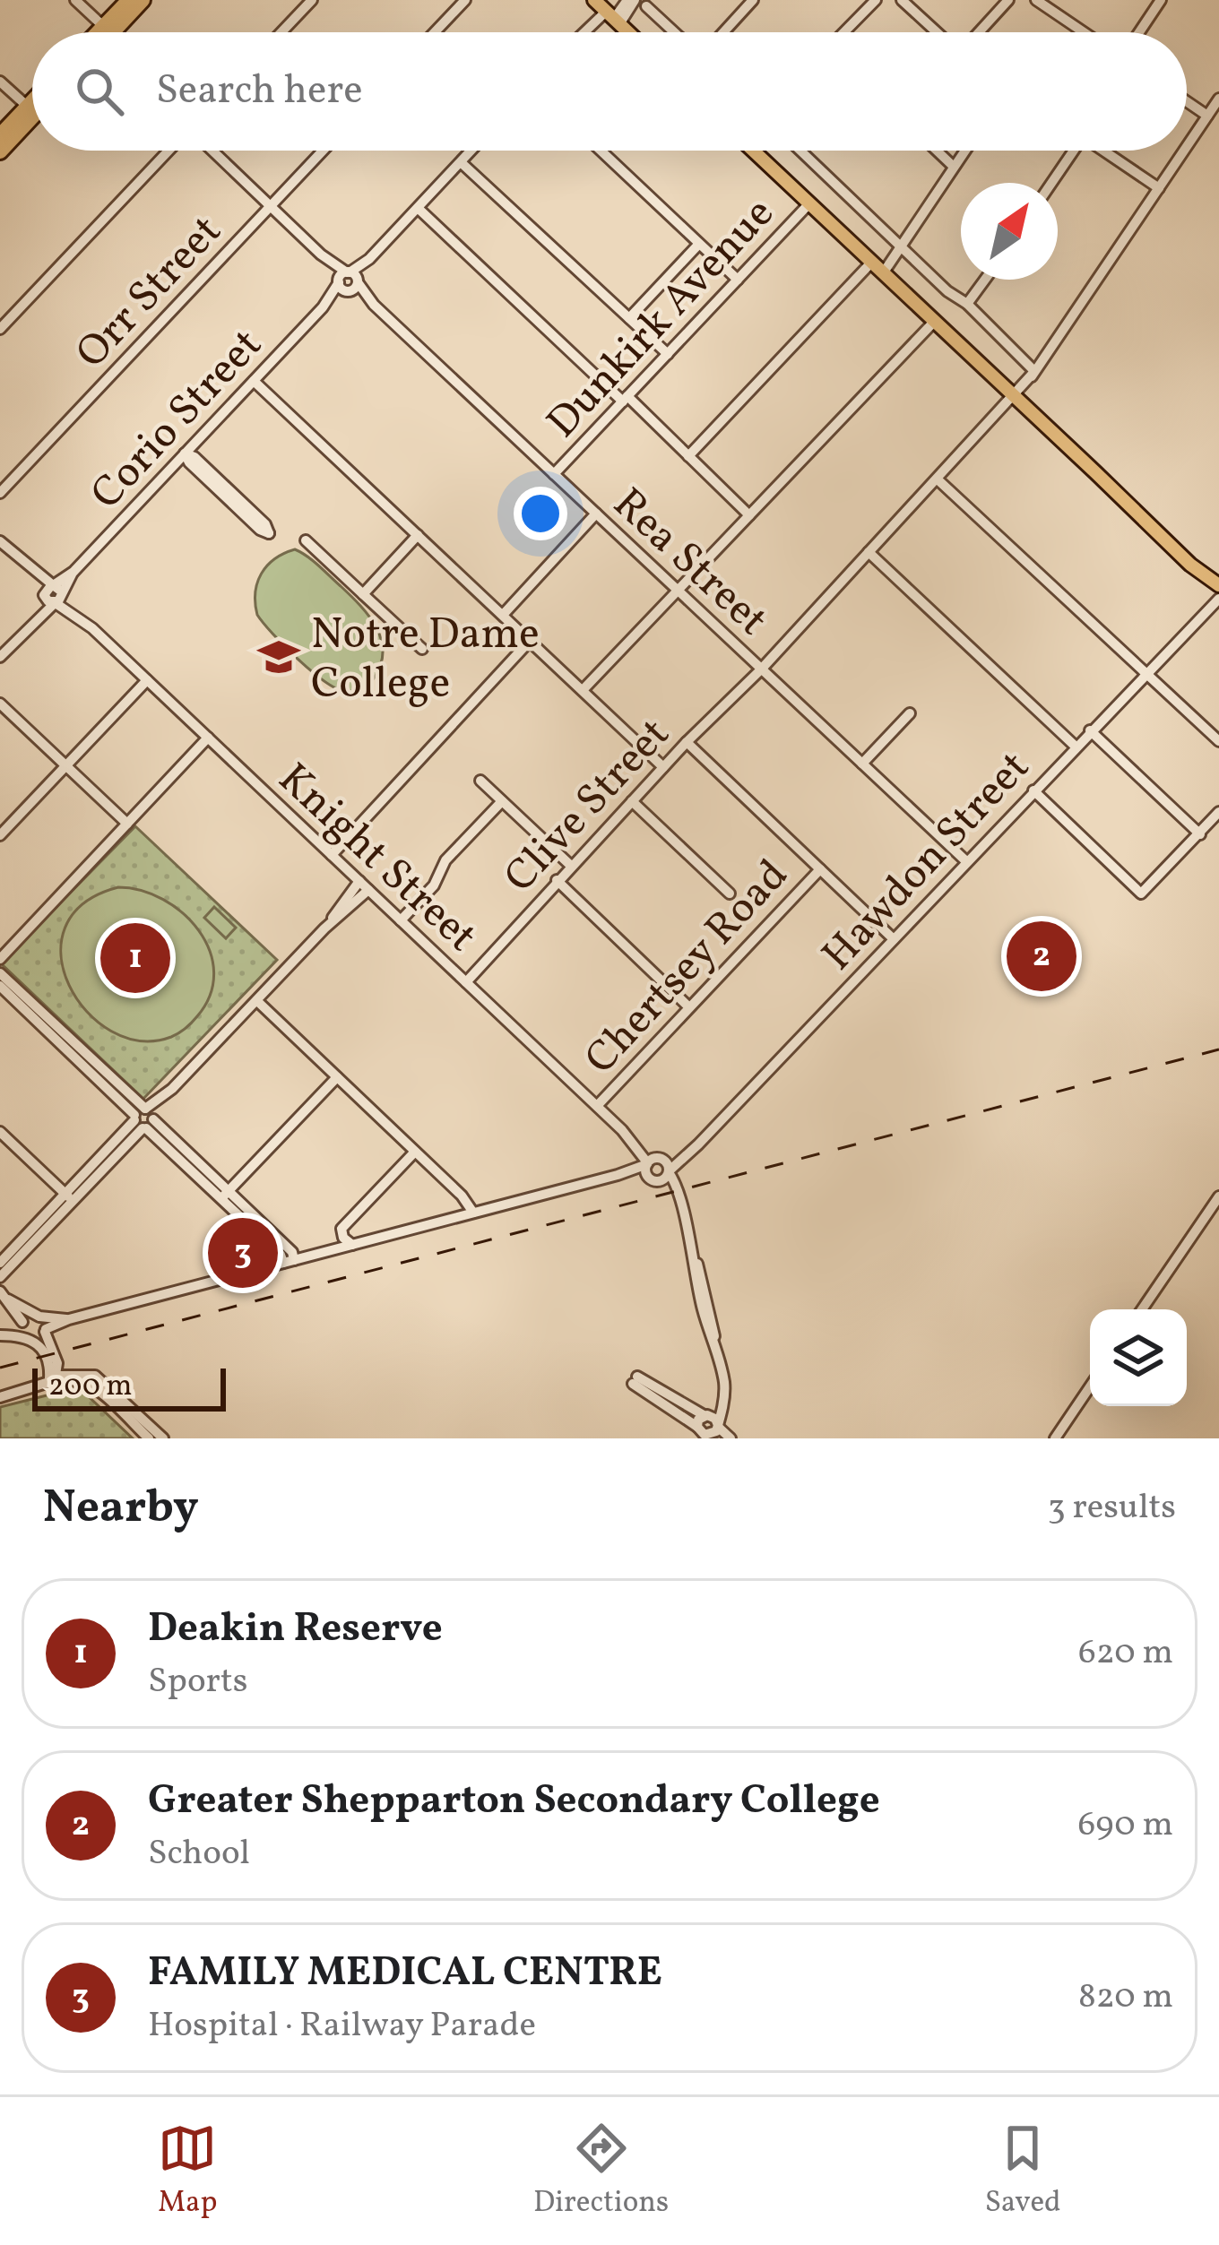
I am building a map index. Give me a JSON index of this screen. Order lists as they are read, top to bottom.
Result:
{
  "streets": {
    "street": [
      "Orr Street",
      "Dunkirk Avenue",
      "Corio Street",
      "Rea Street",
      "Clive Street",
      "Knight Street",
      "Hawdon Street",
      "Chertsey Road"
    ]
  },
  "crossings": [
    ["Orr Street", "Rea Street"],
    ["Dunkirk Avenue", "Rea Street"],
    ["Corio Street", "Rea Street"],
    ["Corio Street", "Knight Street"],
    ["Rea Street", "Clive Street"],
    ["Rea Street", "Hawdon Street"],
    ["Clive Street", "Knight Street"],
    ["Knight Street", "Hawdon Street"],
    ["Knight Street", "Chertsey Road"]
  ],
  "places": {
    "school or university": ["Notre Dame College"]
  },
  "scale_bar": "200 m",
  "north": "top right",
  "page": {
    "search": "Search here",
    "pins": ["2", "1", "3"],
    "scale": "200 m",
    "heading": ["Nearby", "3 results"],
    "list": [
      {
        "mark": "1",
        "name": "Deakin Reserve",
        "note": "Sports",
        "value": "620 m"
      },
      {
        "mark": "2",
        "name": "Greater Shepparton Secondary College",
        "note": "School",
        "value": "690 m"
      },
      {
        "mark": "3",
        "name": "FAMILY MEDICAL CENTRE",
        "note": "Hospital · Railway Parade",
        "value": "820 m"
      }
    ],
    "nav": ["Map", "Directions", "Saved"]
  }
}
